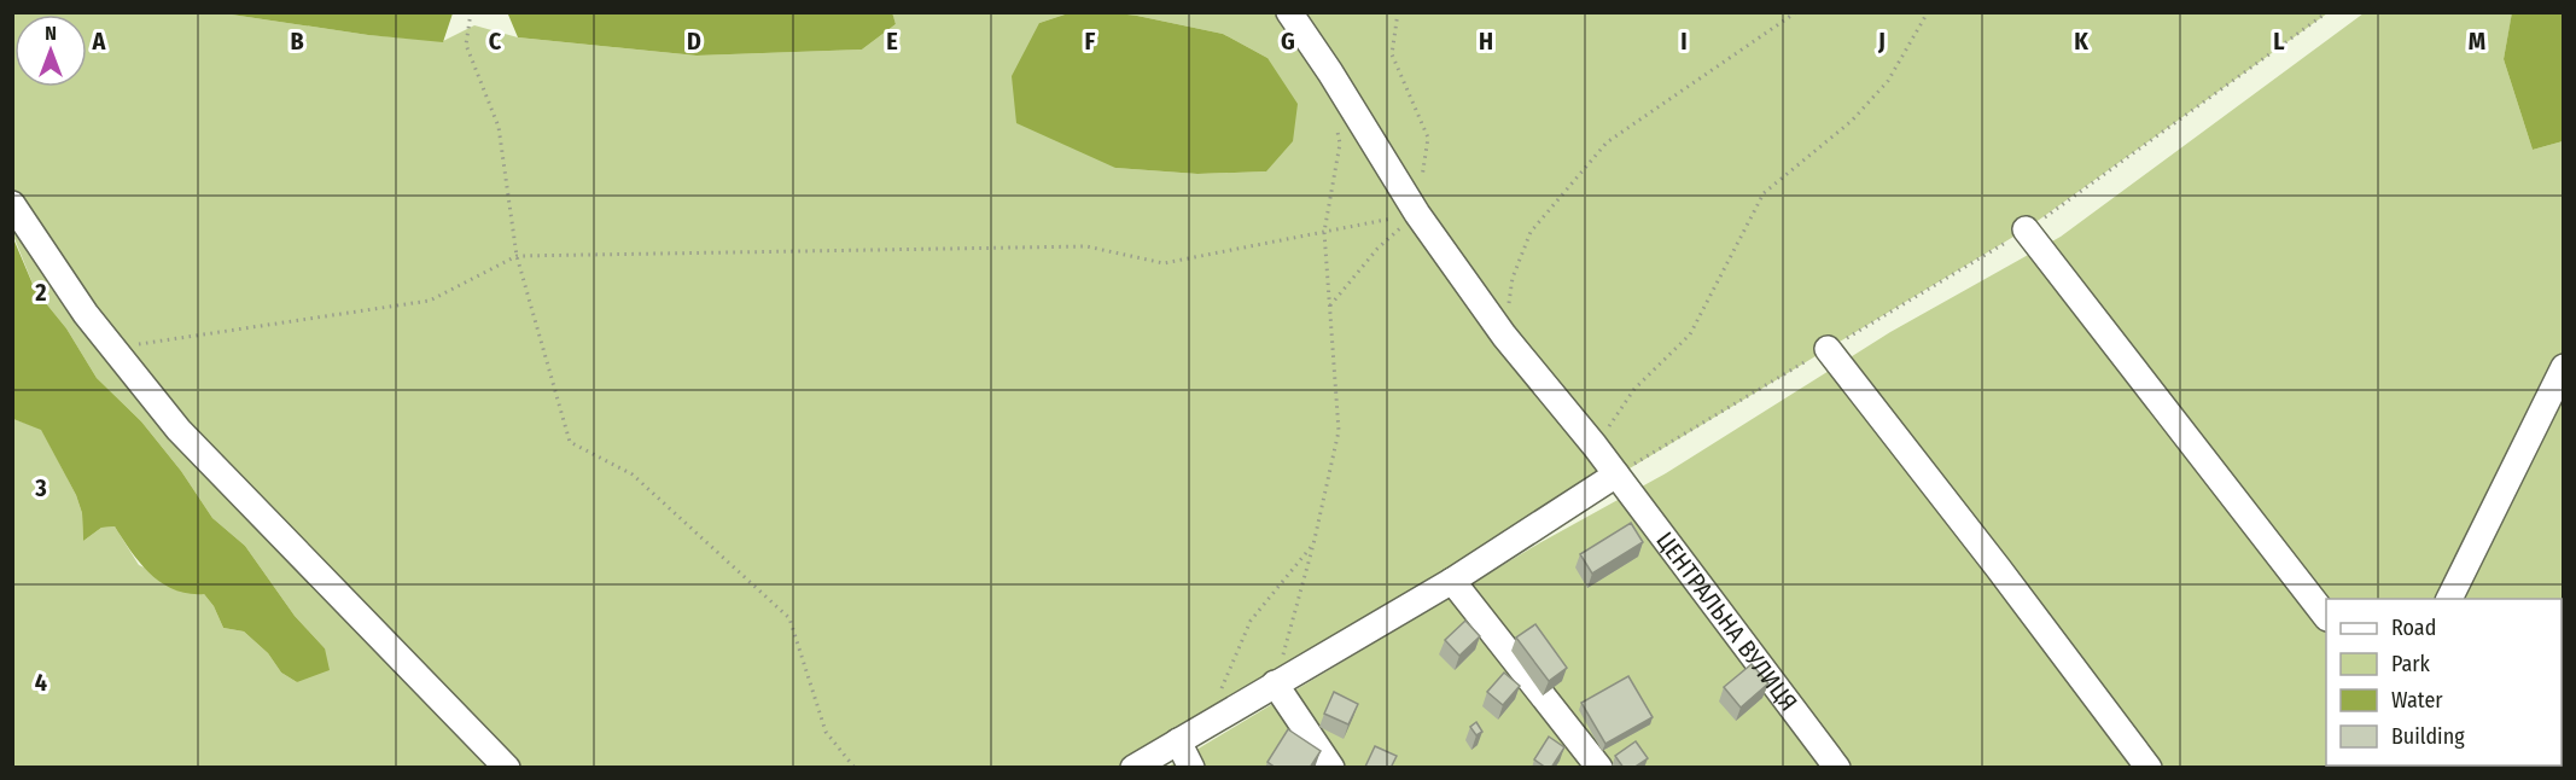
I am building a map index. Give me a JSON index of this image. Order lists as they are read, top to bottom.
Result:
{
  "streets": {
    "street": ["ЦЕНТРАЛЬНА ВУЛИЦЯ"]
  },
  "legend": [
    "Road",
    "Park",
    "Water",
    "Building"
  ],
  "north": "top",
  "grid": {
    "columns": [
      "A",
      "B",
      "C",
      "D",
      "E",
      "F",
      "G",
      "H",
      "I",
      "J",
      "K",
      "L",
      "M"
    ],
    "rows": ["2", "3", "4"]
  }
}
